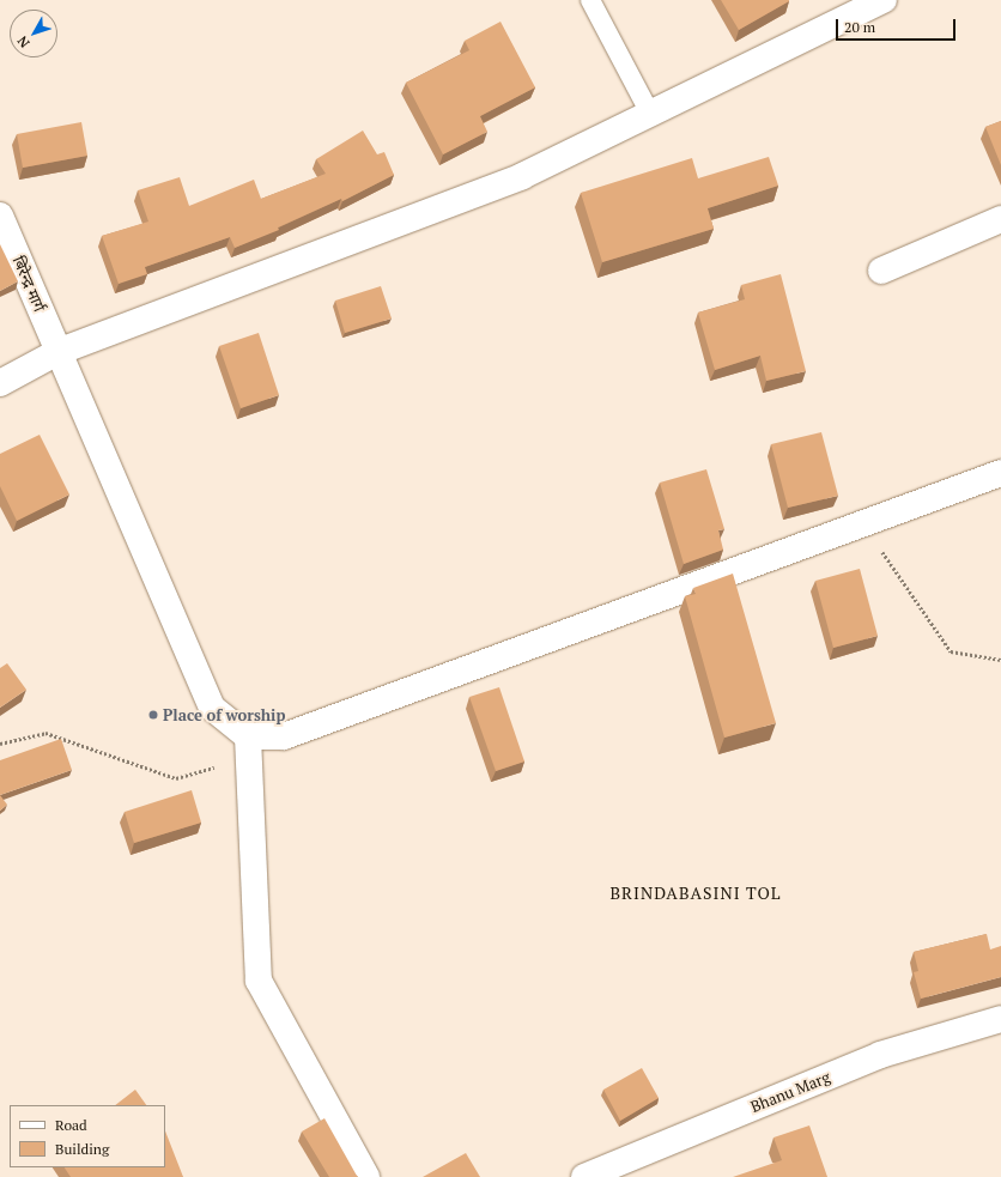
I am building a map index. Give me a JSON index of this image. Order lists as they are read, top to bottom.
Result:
{
  "streets": {
    "street": ["बिरेन्द्र मार्ग", "Bhanu Marg"]
  },
  "districts": ["BRINDABASINI TOL"],
  "places": ["Place of worship"],
  "legend": ["Road", "Building"],
  "scale_bar": "20 m",
  "north": "bottom left"
}
